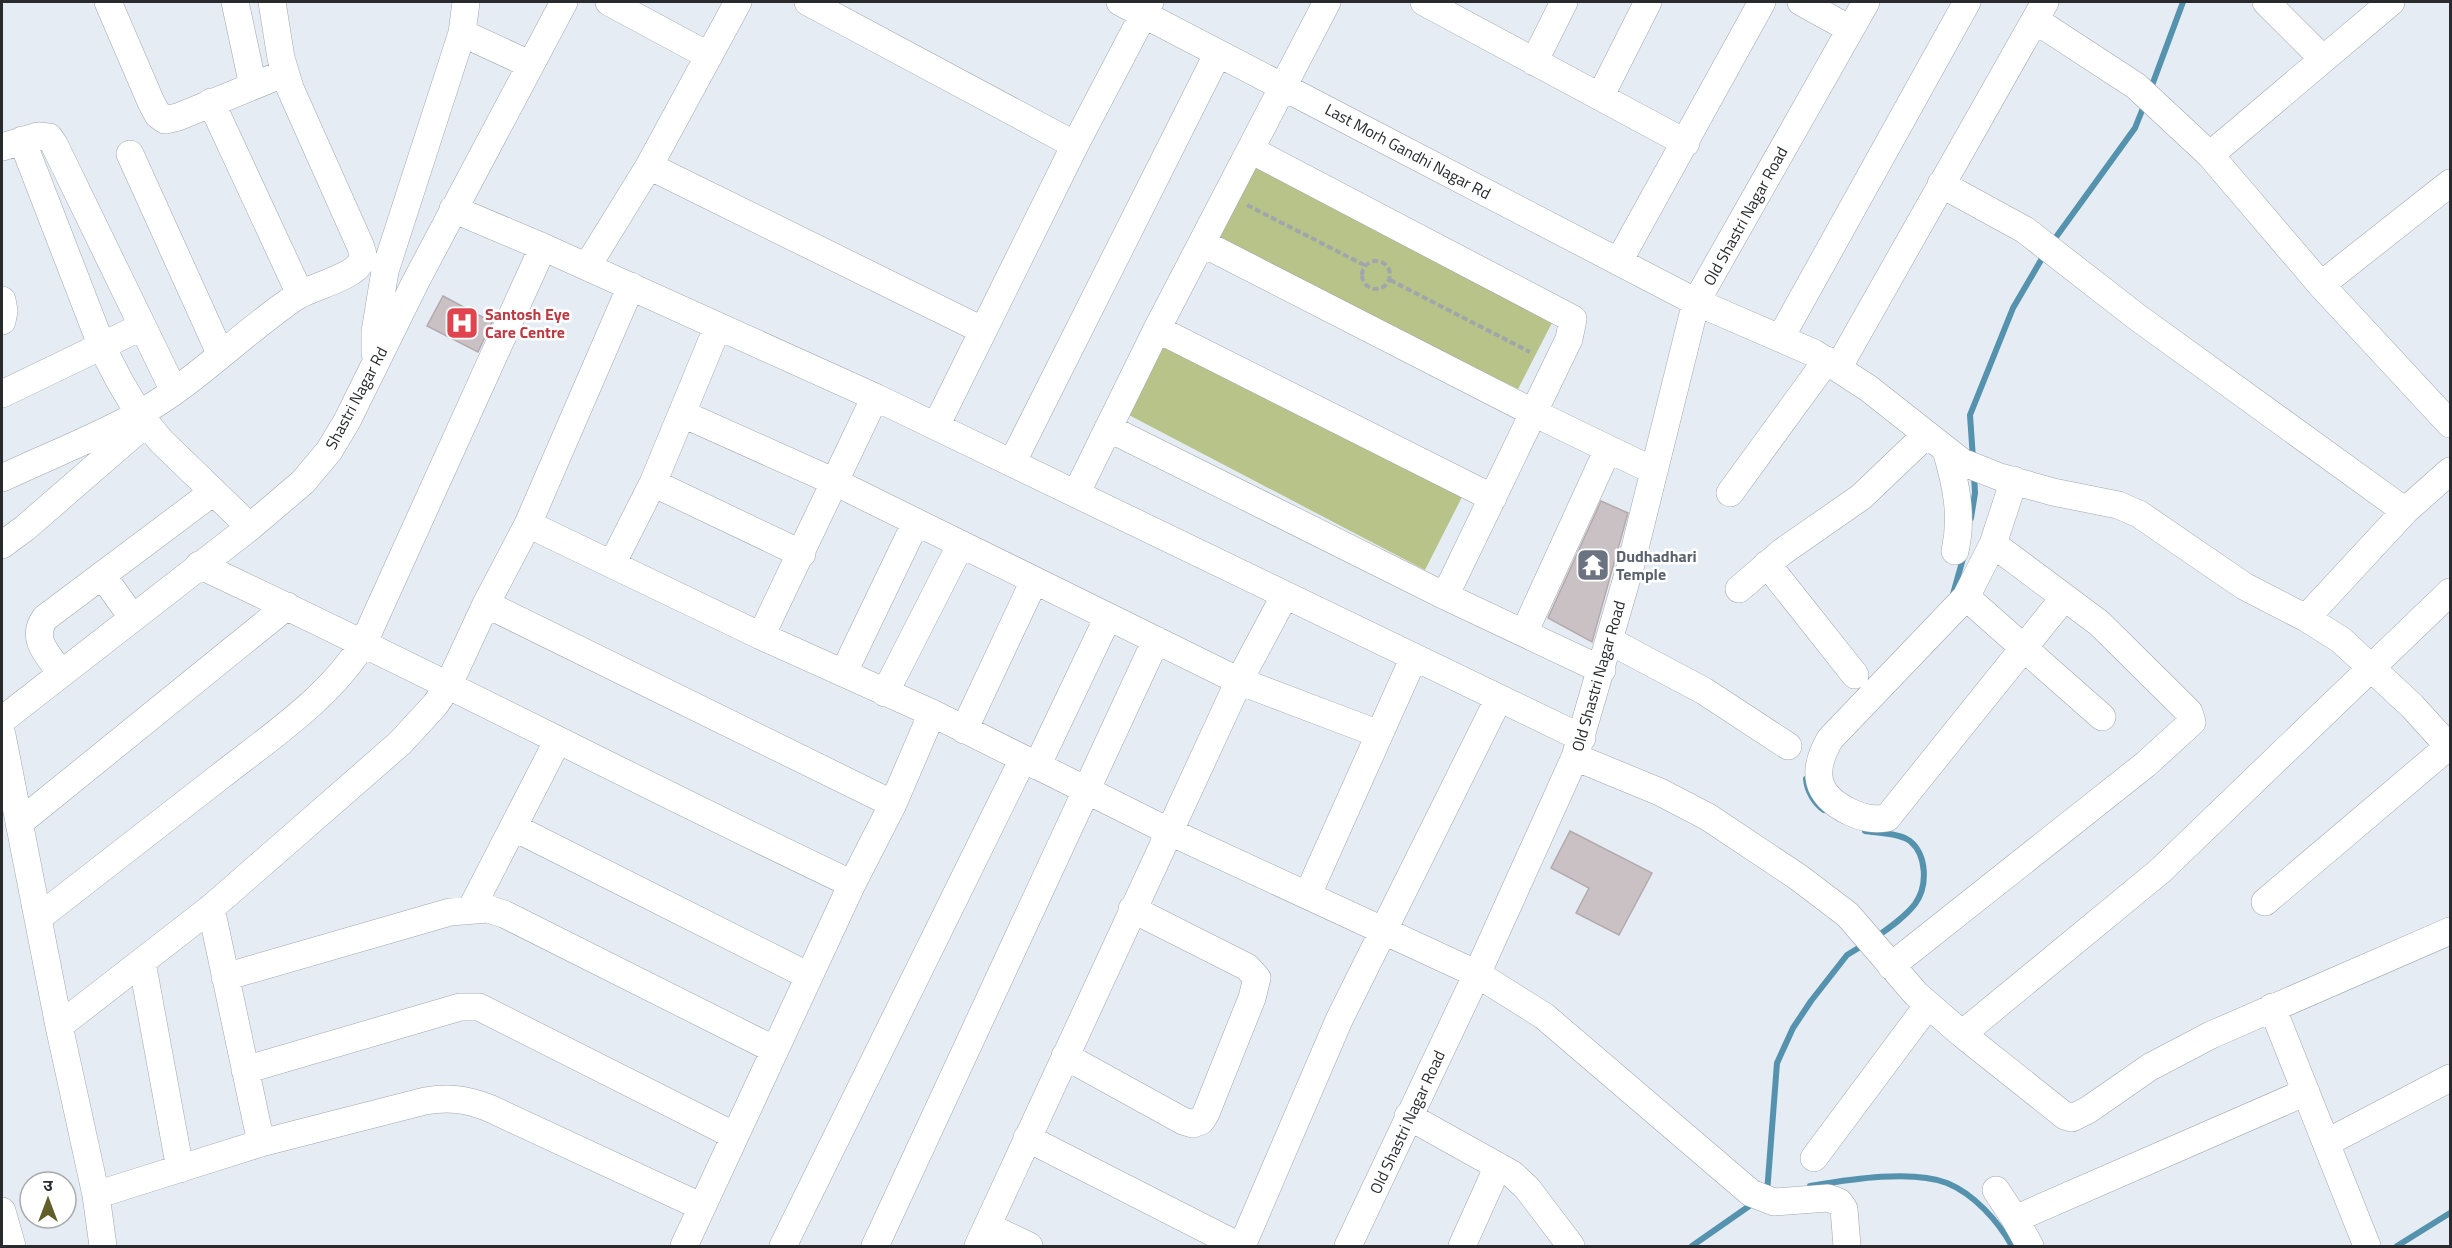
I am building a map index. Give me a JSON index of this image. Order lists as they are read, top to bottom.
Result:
{
  "streets": {
    "street": ["Last Morh Gandhi Nagar Rd", "Old Shastri Nagar Road", "Shastri Nagar Rd"]
  },
  "crossings": [
    ["Last Morh Gandhi Nagar Rd", "Old Shastri Nagar Road"]
  ],
  "places": {
    "hospital": ["Santosh Eye Care Centre"],
    "temple": ["Dudhadhari Temple"]
  },
  "north": "top"
}
